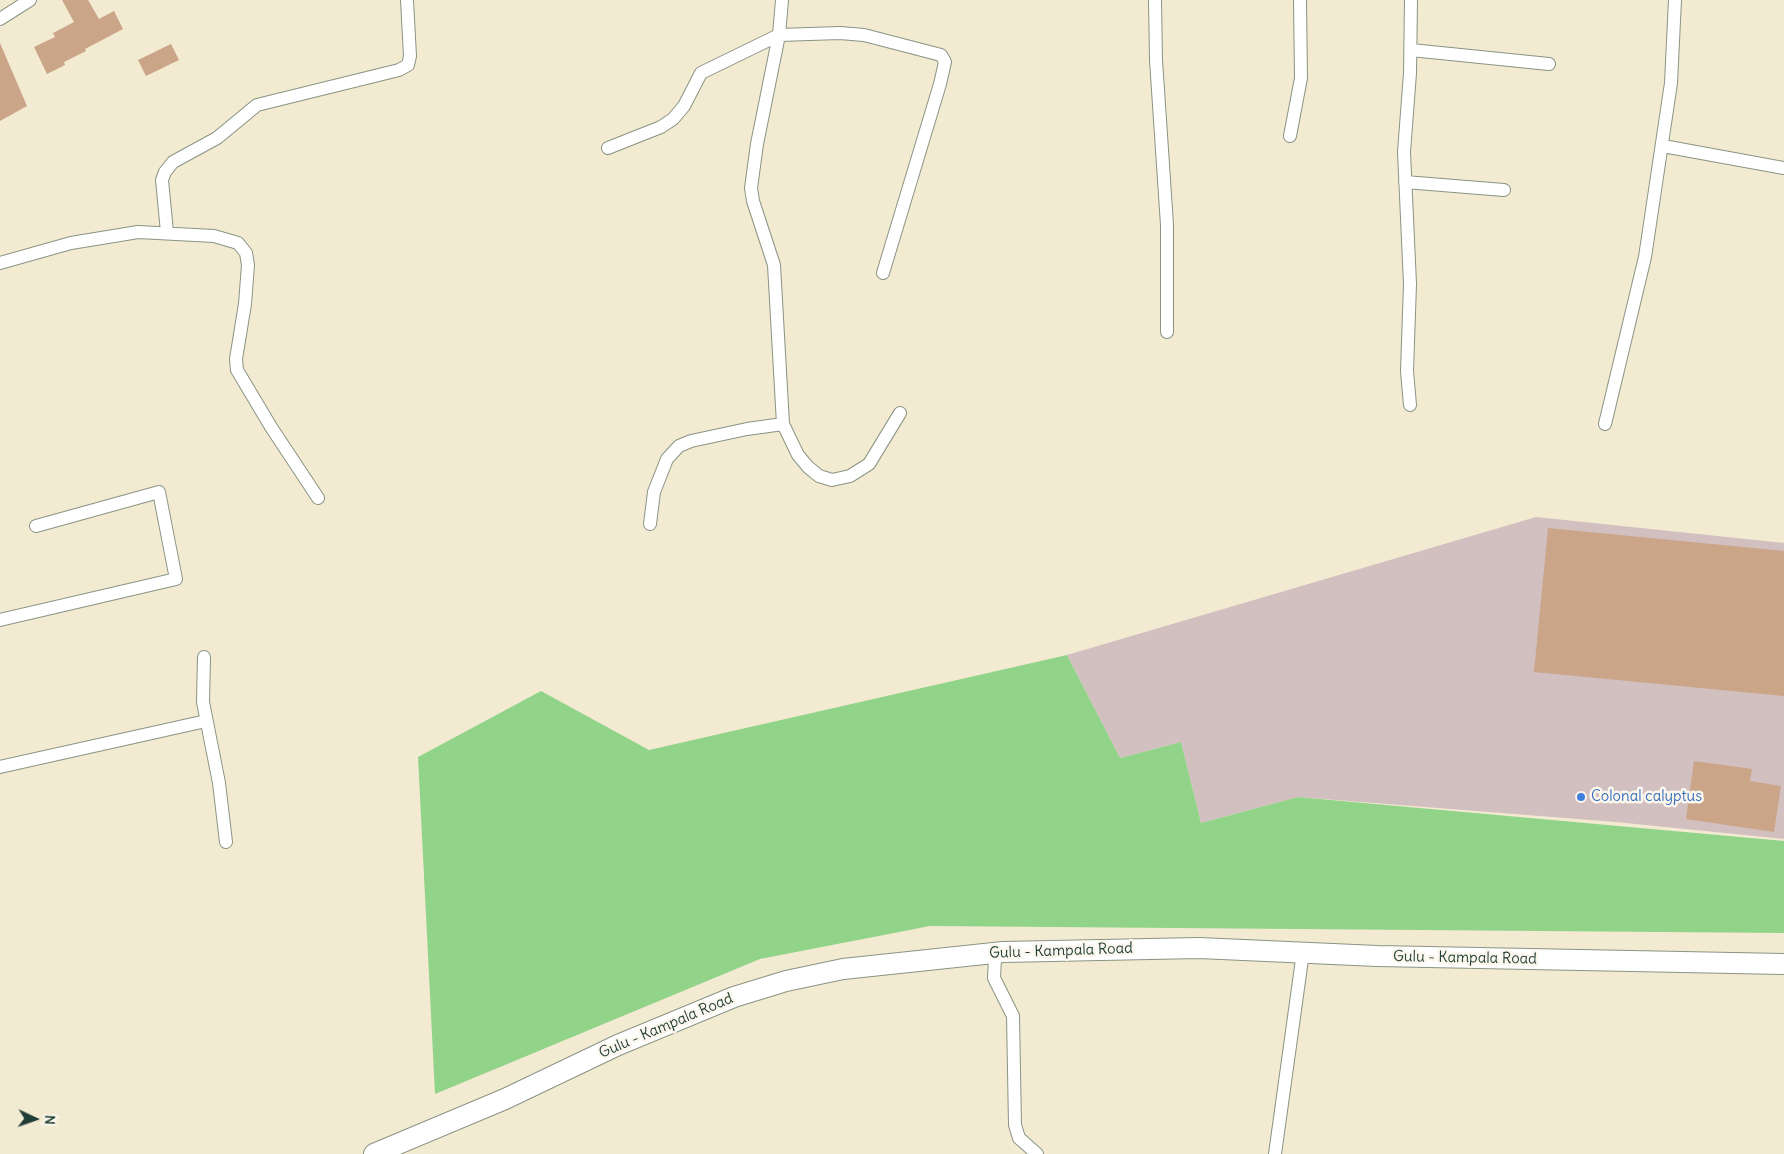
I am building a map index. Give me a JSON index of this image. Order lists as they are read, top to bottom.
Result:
{
  "streets": {
    "main road": ["Gulu - Kampala Road"]
  },
  "places": ["Colonal calyptus"],
  "north": "right"
}
